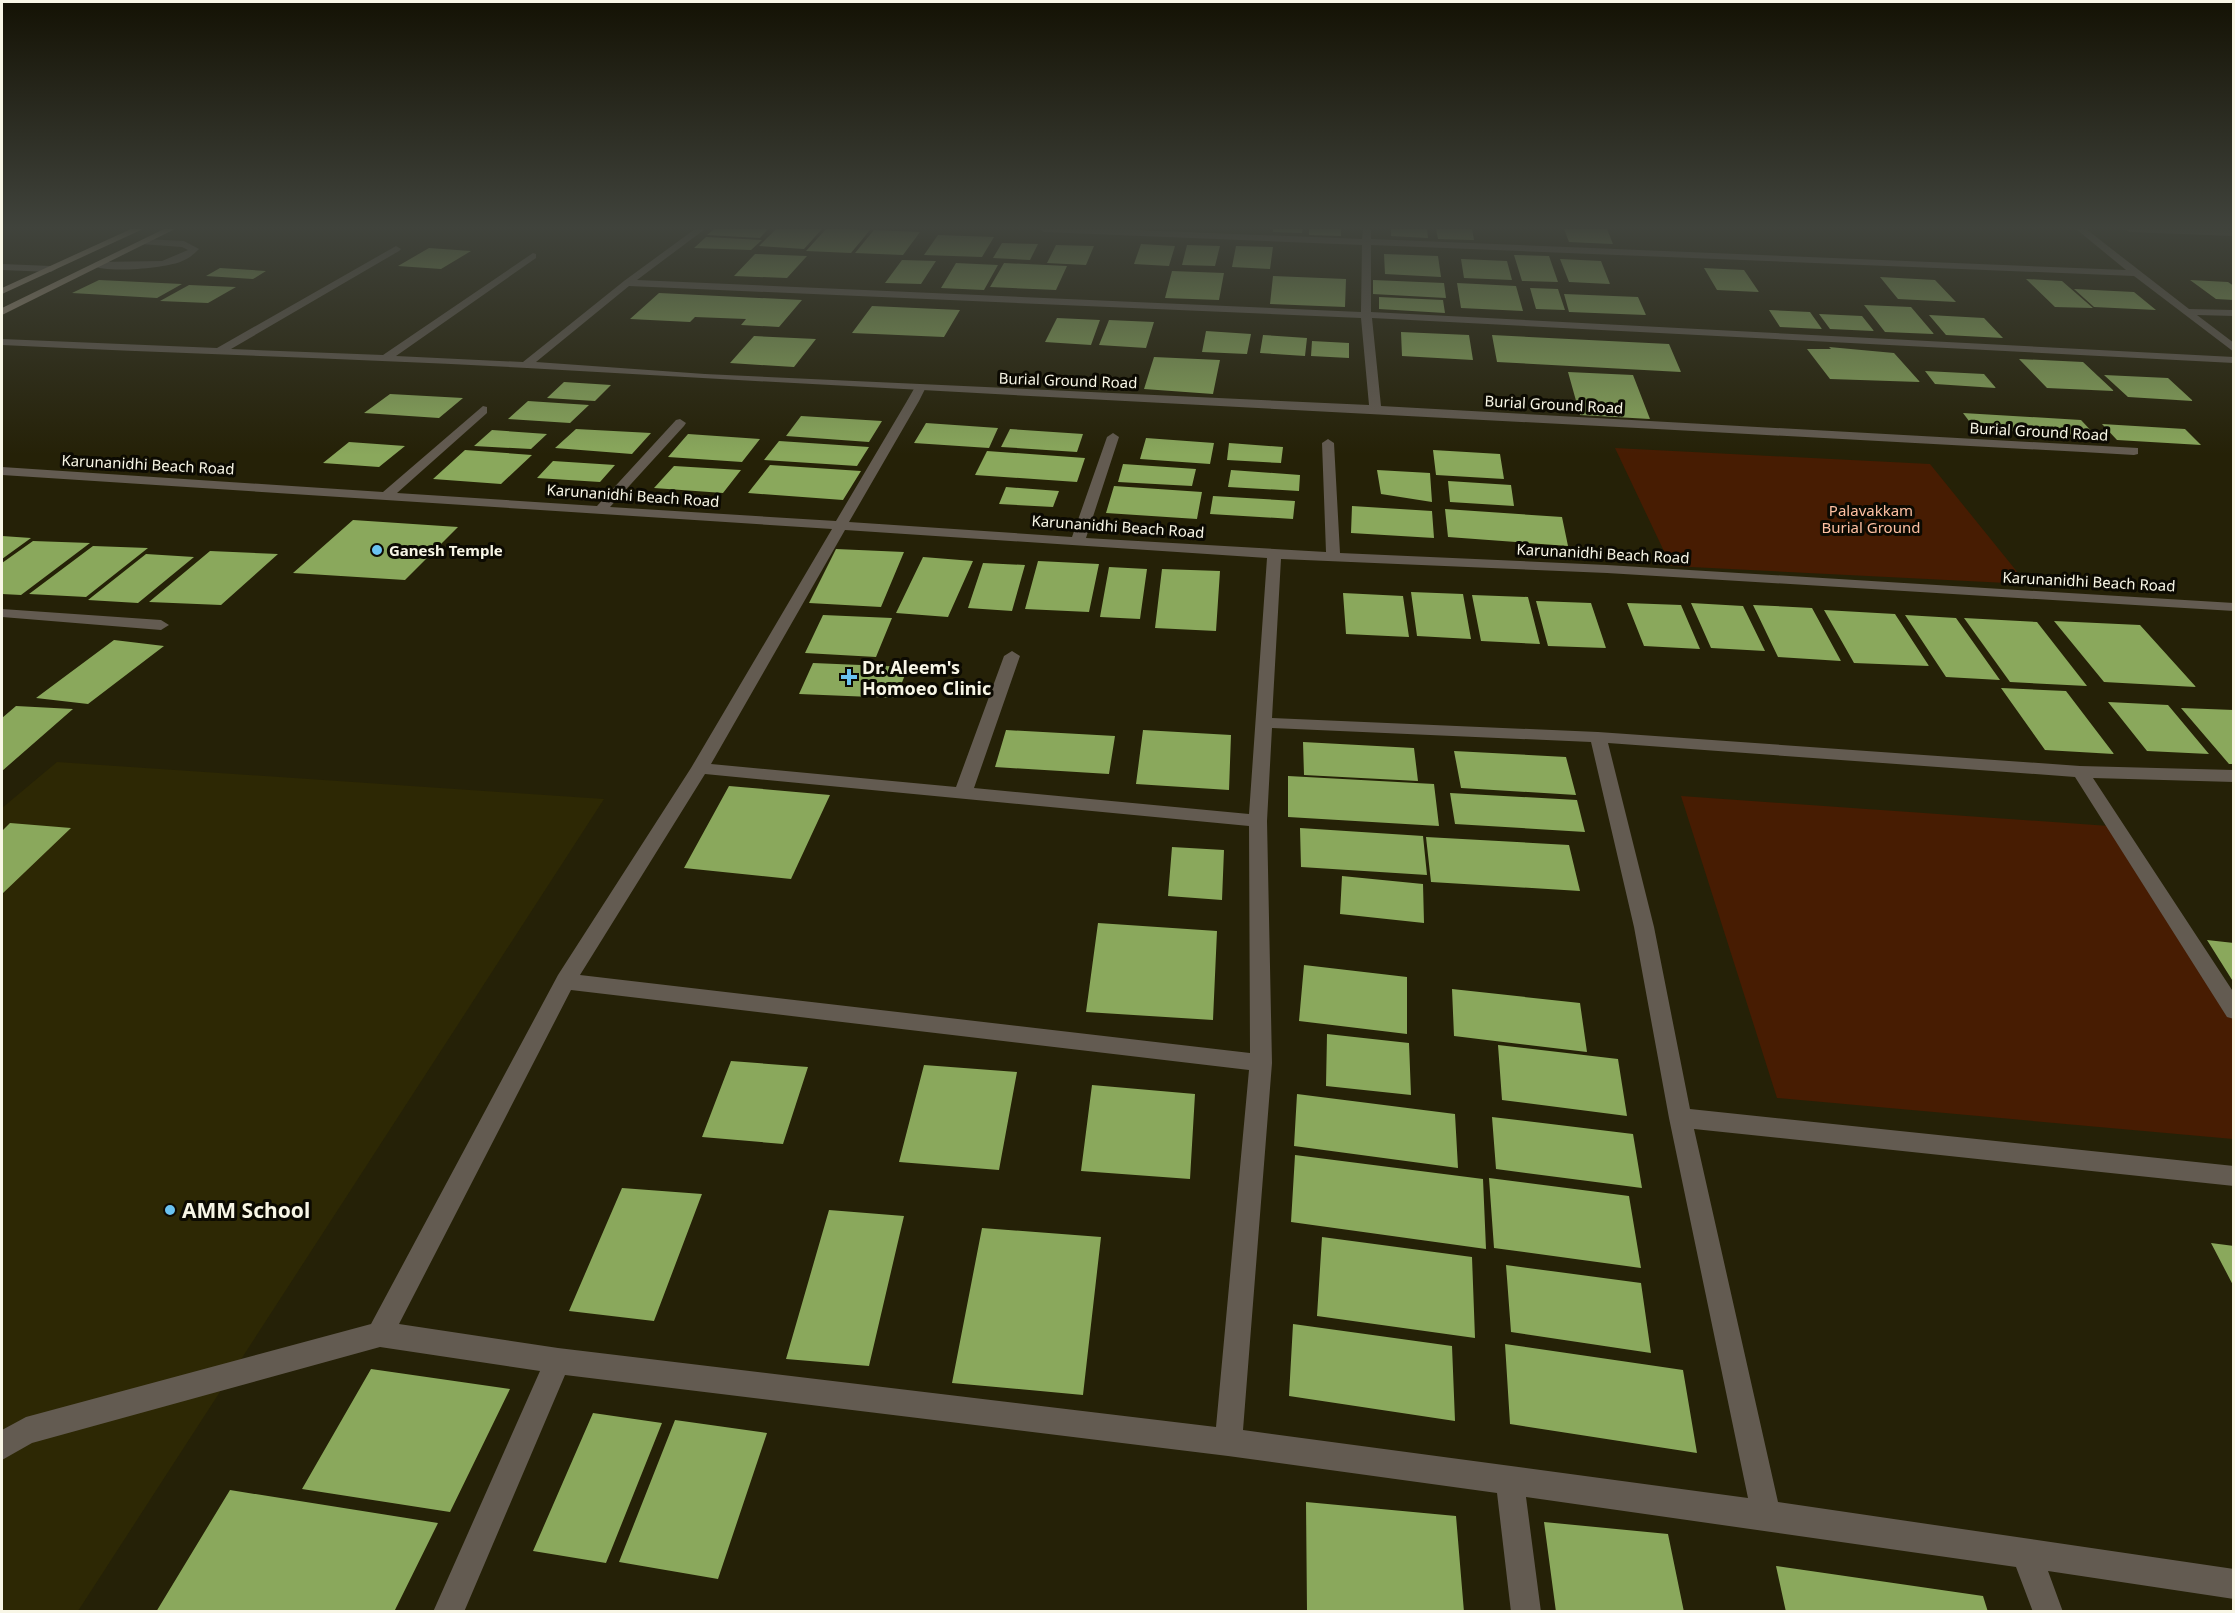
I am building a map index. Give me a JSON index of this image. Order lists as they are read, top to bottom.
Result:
{
  "streets": {
    "street": ["Burial Ground Road", "Karunanidhi Beach Road"]
  },
  "parks": ["Palavakkam Burial Ground"],
  "places": {
    "other": ["Ganesh Temple", "AMM School"],
    "health": ["Dr. Aleem's Homoeo Clinic"]
  }
}
